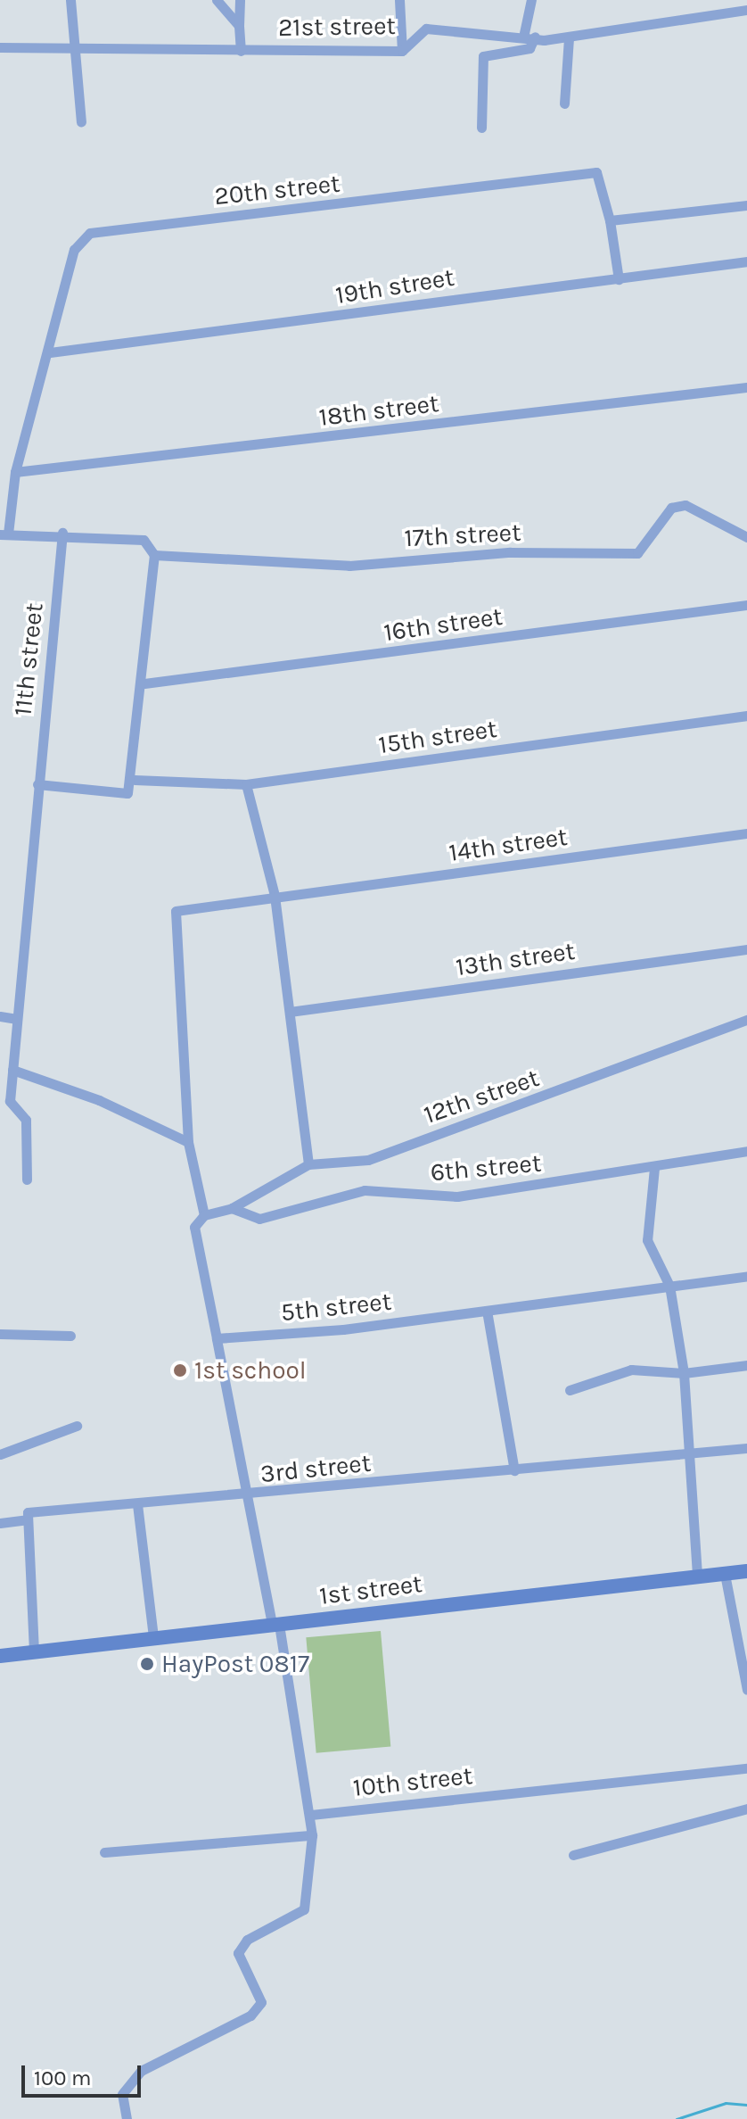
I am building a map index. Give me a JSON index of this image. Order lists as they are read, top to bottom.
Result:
{
  "streets": {
    "main road": ["1st street"],
    "street": [
      "21st street",
      "20th street",
      "19th street",
      "18th street",
      "17th street",
      "16th street",
      "11th street",
      "15th street",
      "14th street",
      "13th street",
      "12th street",
      "6th street",
      "5th street",
      "3rd street",
      "10th street"
    ]
  },
  "crossings": [
    ["20th street", "19th street"],
    ["20th street", "18th street"],
    ["12th street", "6th street"]
  ],
  "places": ["1st school", "HayPost 0817"],
  "scale_bar": "100 m"
}
